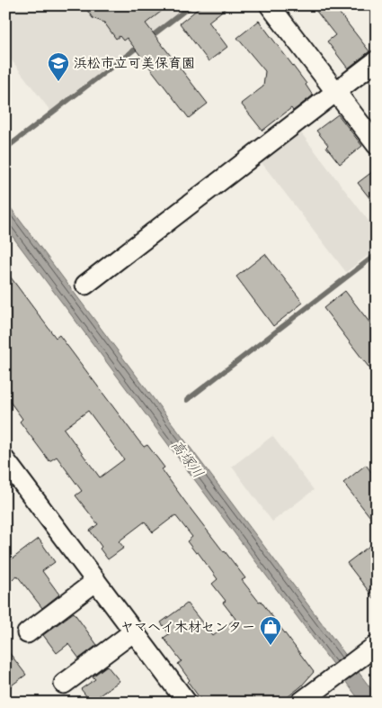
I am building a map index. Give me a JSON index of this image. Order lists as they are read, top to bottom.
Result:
{
  "water": ["高塚川"],
  "places": {
    "school or university": ["浜松市立可美保育園"],
    "shop": ["ヤマヘイ木材センター"]
  }
}
